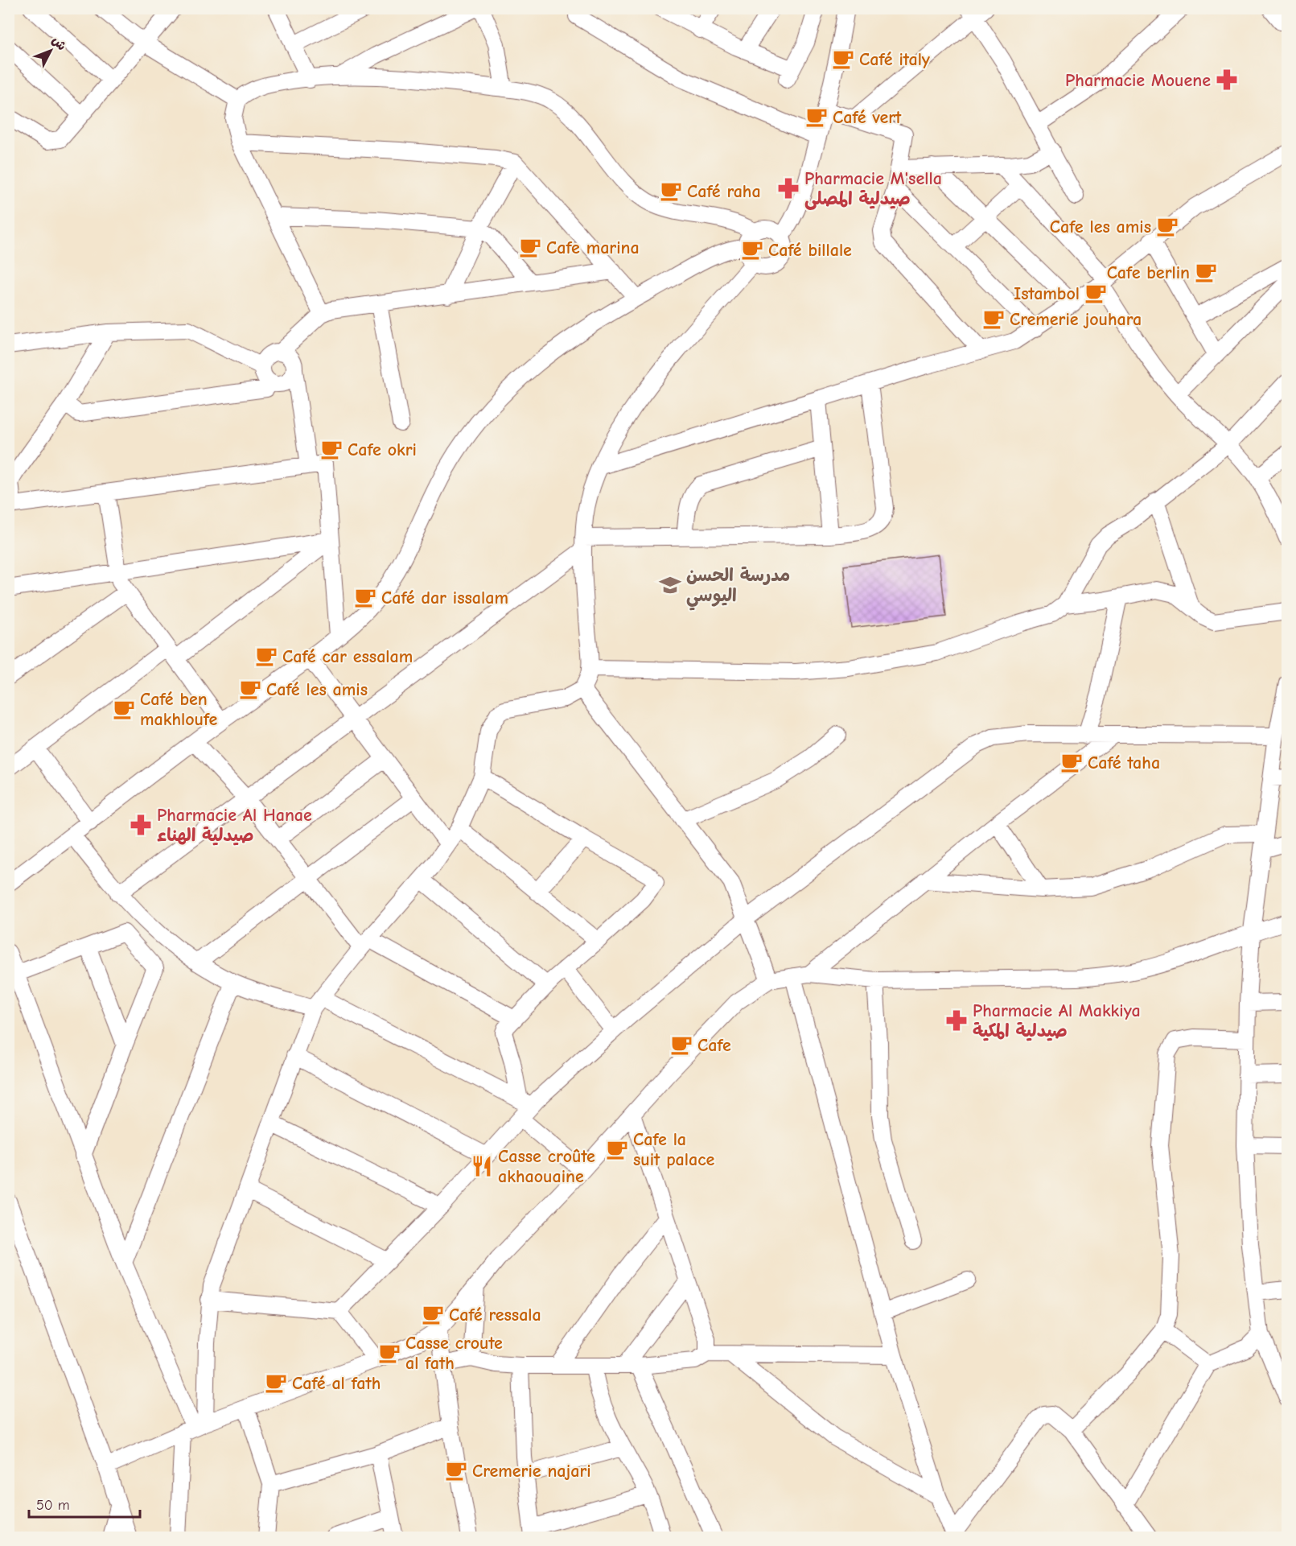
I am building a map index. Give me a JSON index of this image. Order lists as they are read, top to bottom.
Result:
{
  "places": {
    "cafe": [
      "Café italy",
      "Café vert",
      "Café raha",
      "Cafe les amis",
      "Cafe marina",
      "Café billale",
      "Cafe berlin",
      "Istambol",
      "Cremerie jouhara",
      "Cafe okri",
      "Café dar issalam",
      "Café car essalam",
      "Café les amis",
      "Café ben makhloufe",
      "Café taha",
      "Cafe",
      "Cafe la suit palace",
      "Café ressala",
      "Casse croute al fath",
      "Café al fath",
      "Cremerie najari"
    ],
    "pharmacy": [
      "Pharmacie Mouene",
      "Pharmacie M'sella صيدلية المصلى",
      "Pharmacie Al Hanae صيدلية الهناء",
      "Pharmacie Al Makkiya صيدلية المكية"
    ],
    "school or university": ["مدرسة الحسن اليوسي"],
    "restaurant": ["Casse croûte akhaouaine"]
  },
  "scale_bar": "50 m",
  "north": "top right"
}
